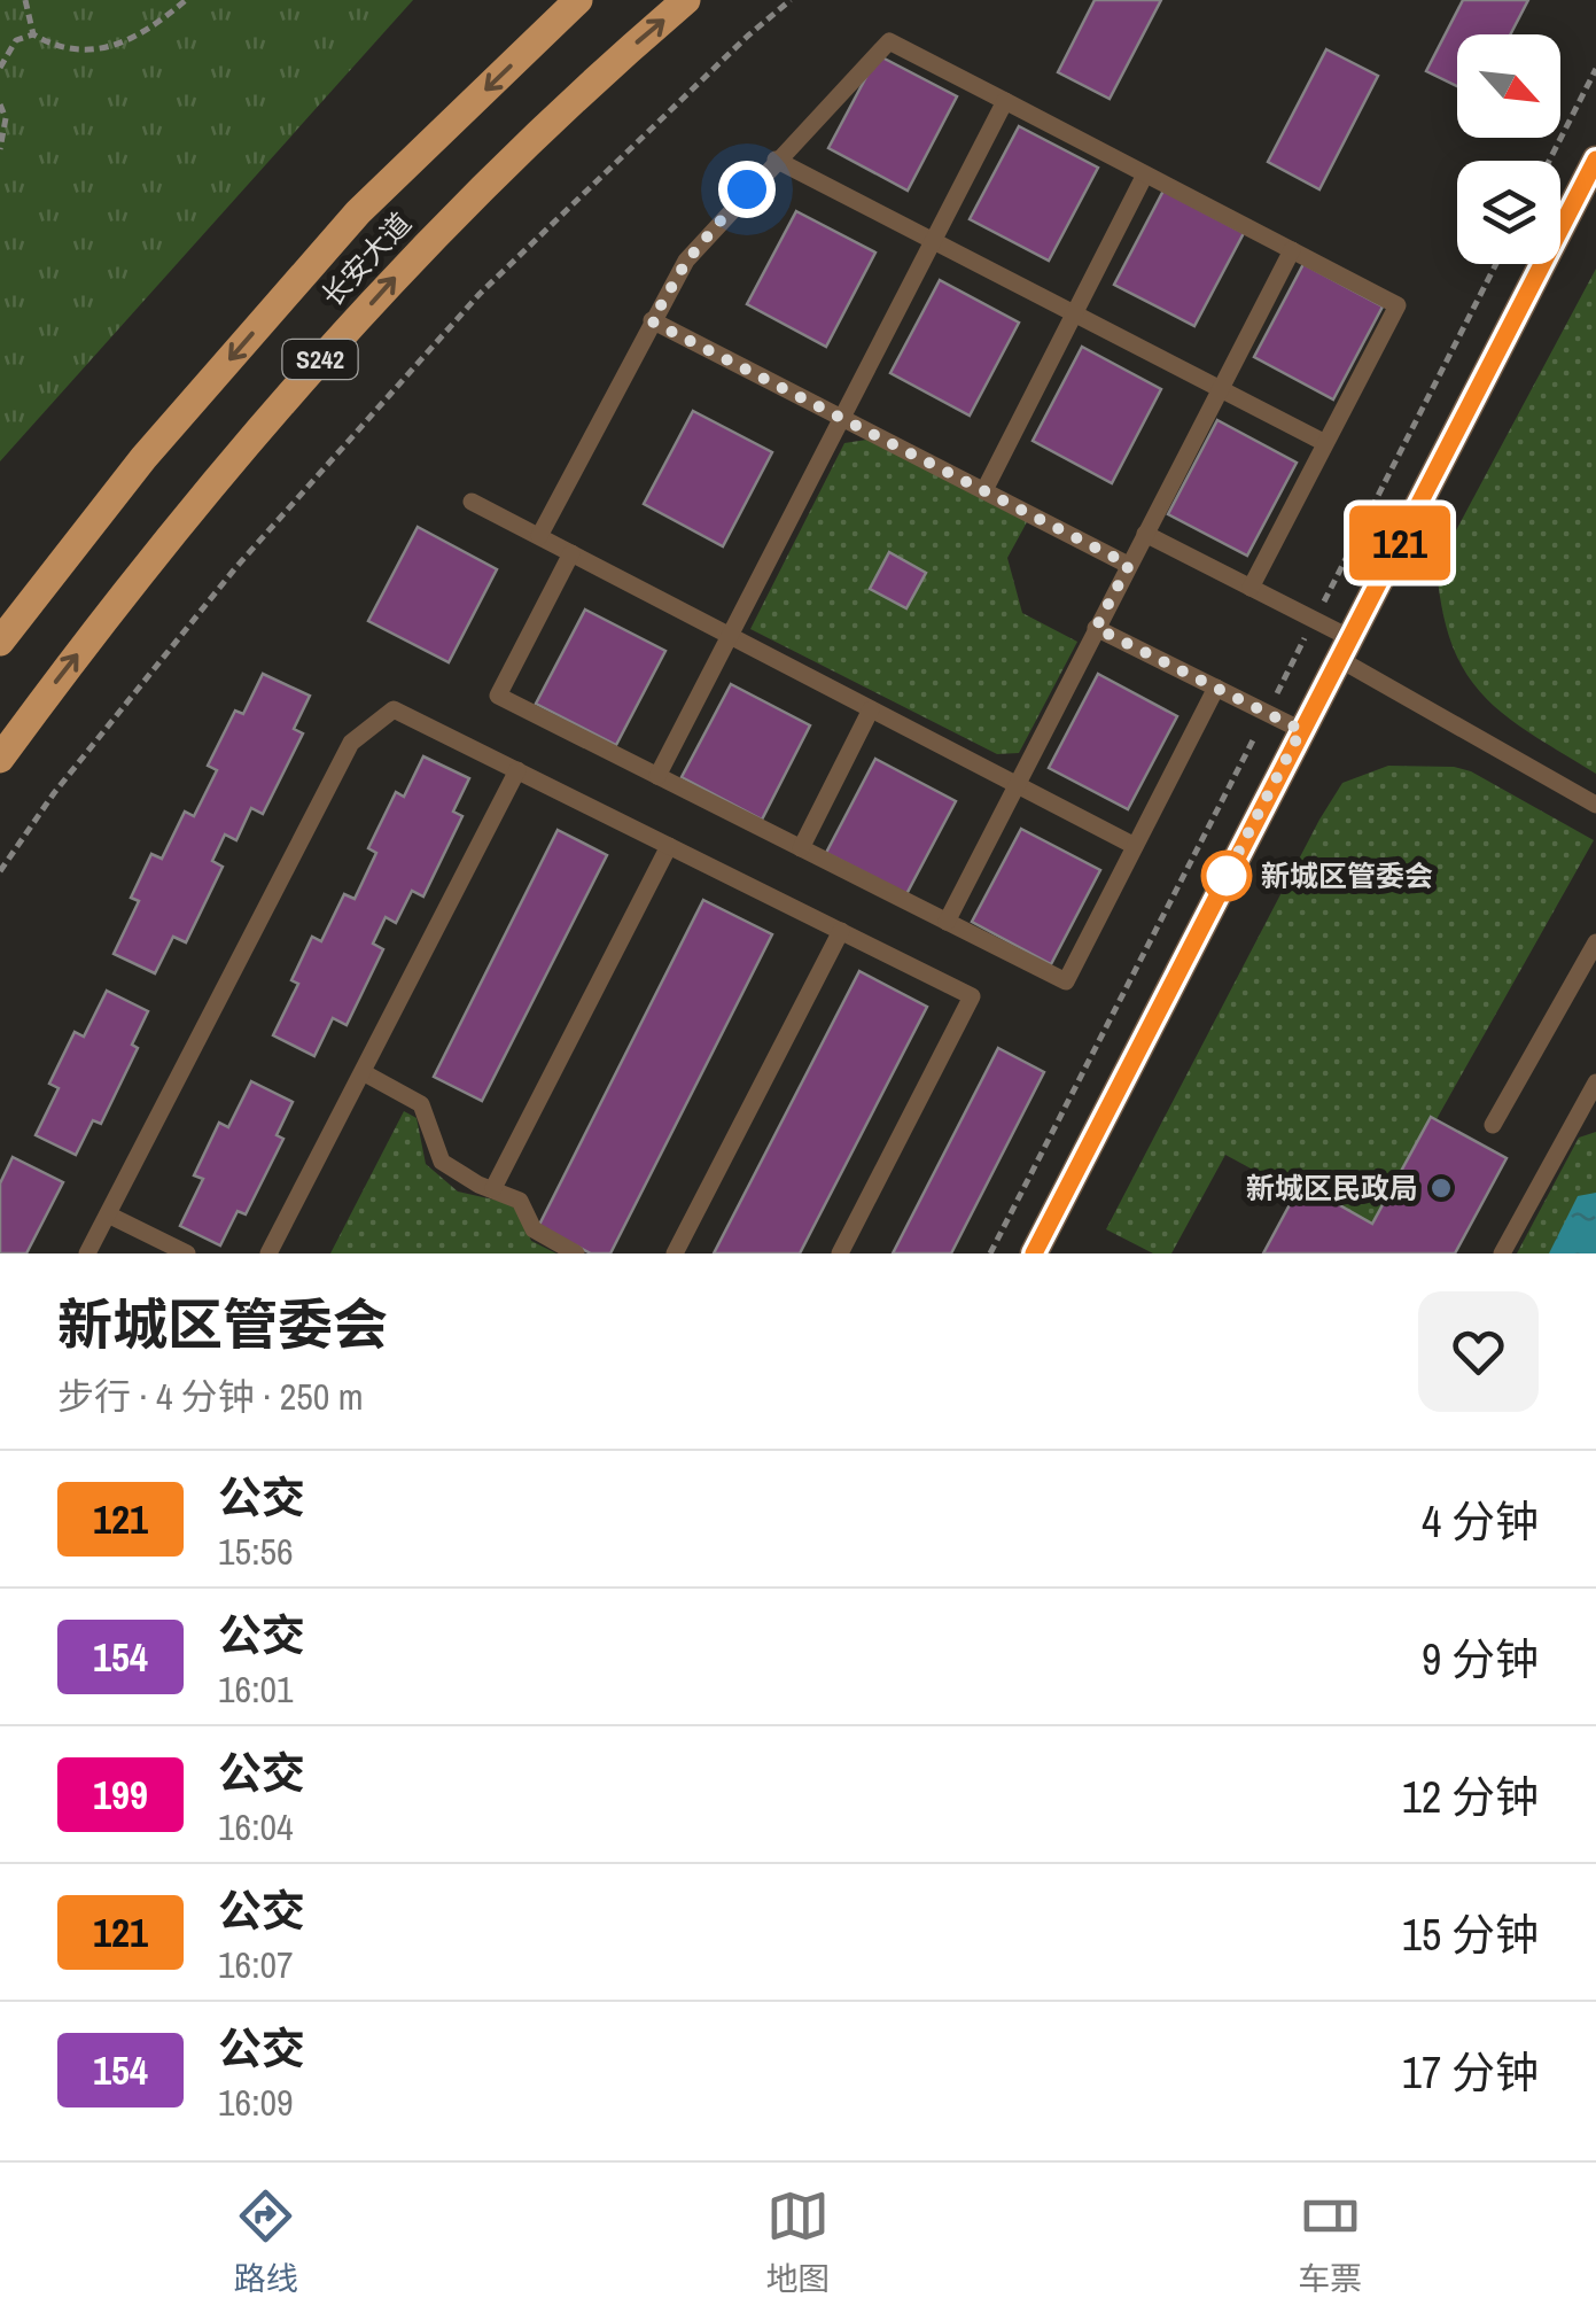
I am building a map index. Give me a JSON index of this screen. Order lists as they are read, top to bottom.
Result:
{
  "streets": {
    "main road": ["长安大道", "S242"]
  },
  "places": ["新城区管委会", "新城区民政局"],
  "lines": ["bus line 121"],
  "north": "bottom right",
  "page": {
    "on_map": "121",
    "heading": ["新城区管委会", "步行 · 4 分钟 · 250 m"],
    "list": [
      {
        "mark": "121",
        "name": "公交",
        "note": "15:56",
        "value": "4 分钟"
      },
      {
        "mark": "154",
        "name": "公交",
        "note": "16:01",
        "value": "9 分钟"
      },
      {
        "mark": "199",
        "name": "公交",
        "note": "16:04",
        "value": "12 分钟"
      },
      {
        "mark": "121",
        "name": "公交",
        "note": "16:07",
        "value": "15 分钟"
      },
      {
        "mark": "154",
        "name": "公交",
        "note": "16:09",
        "value": "17 分钟"
      }
    ],
    "tabs": ["路线", "地图", "车票"]
  }
}
